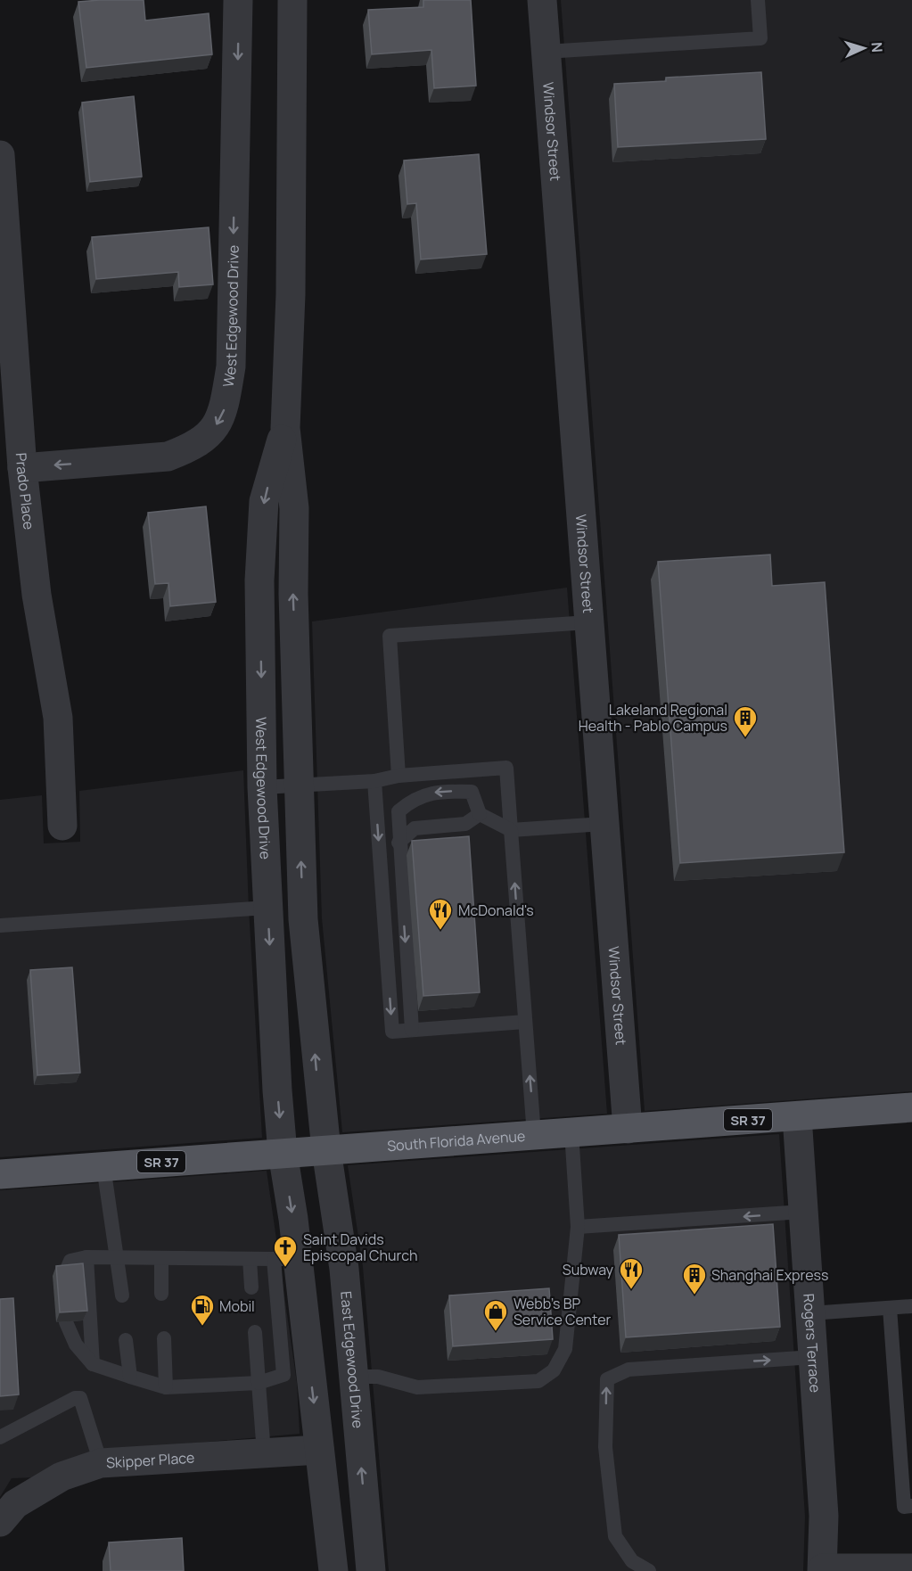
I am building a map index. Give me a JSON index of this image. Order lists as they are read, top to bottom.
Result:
{
  "streets": {
    "main road": ["SR 37", "South Florida Avenue"],
    "street": [
      "Windsor Street",
      "West Edgewood Drive",
      "Prado Place",
      "Rogers Terrace",
      "East Edgewood Drive",
      "Skipper Place"
    ]
  },
  "crossings": [
    ["Windsor Street", "South Florida Avenue"],
    ["West Edgewood Drive", "Prado Place"],
    ["West Edgewood Drive", "South Florida Avenue"],
    ["West Edgewood Drive", "East Edgewood Drive"],
    ["South Florida Avenue", "Rogers Terrace"],
    ["South Florida Avenue", "East Edgewood Drive"]
  ],
  "places": {
    "building": ["Lakeland Regional Health - Pablo Campus", "Shanghai Express"],
    "restaurant": ["McDonald's", "Subway"],
    "church": ["Saint Davids Episcopal Church"],
    "fuel station": ["Mobil"],
    "shop": ["Webb's BP Service Center"]
  },
  "north": "right"
}
